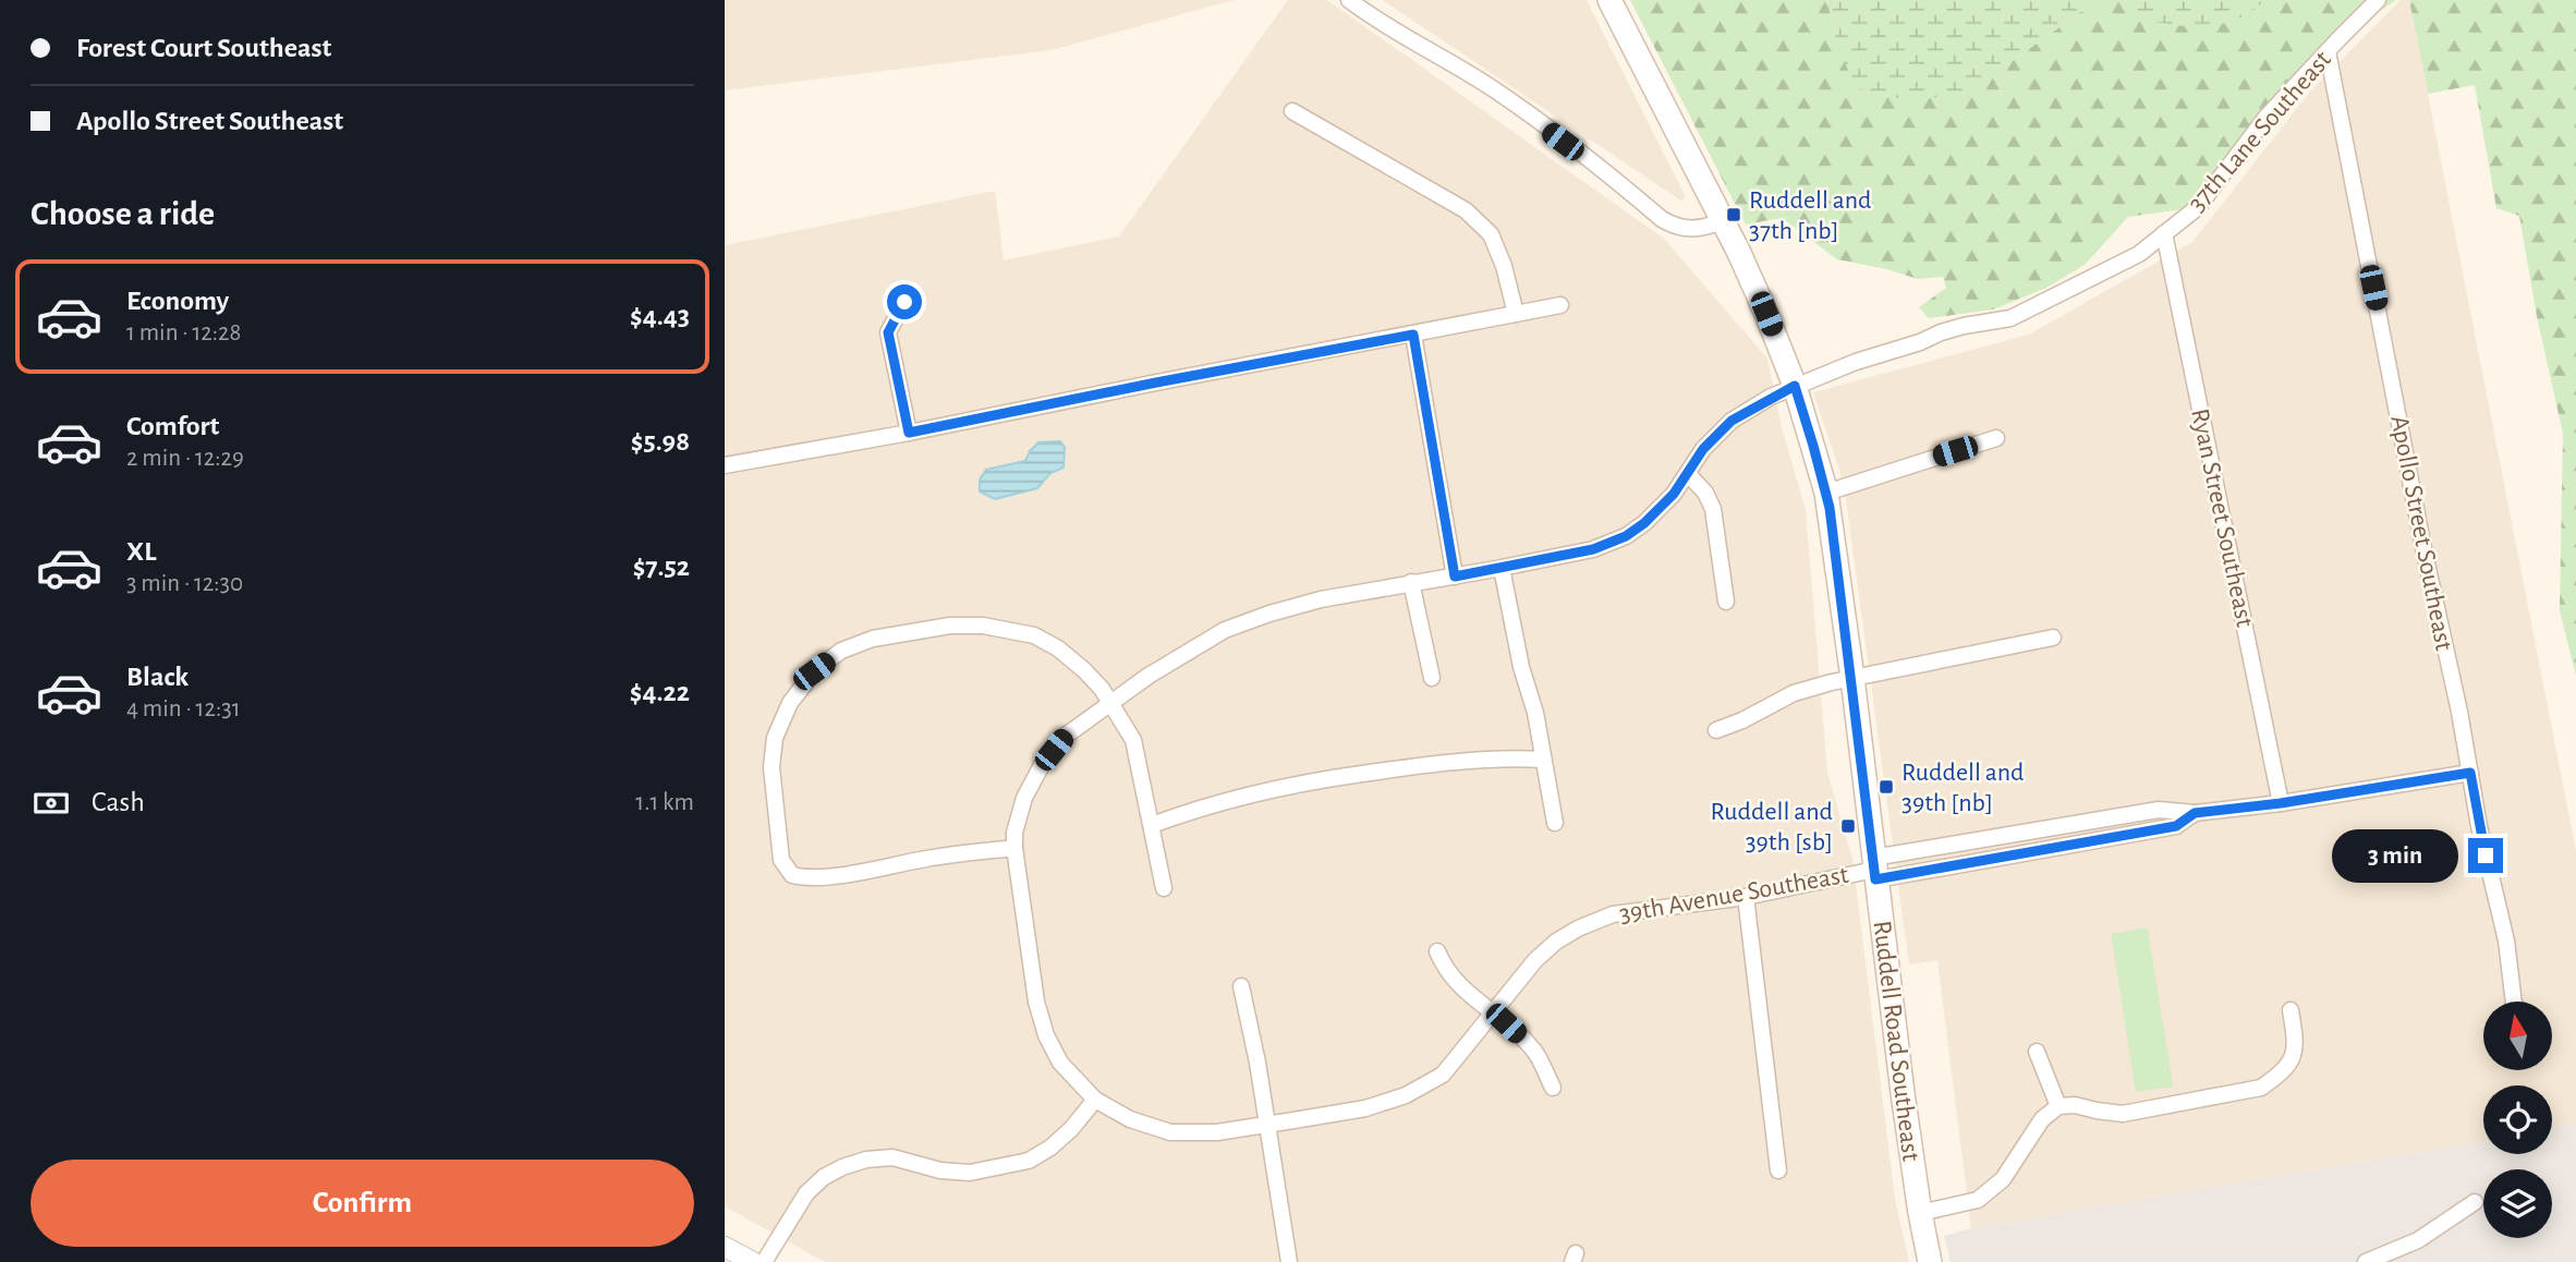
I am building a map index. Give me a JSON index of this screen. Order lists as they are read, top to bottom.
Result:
{
  "streets": {
    "main road": ["Ruddell Road Southeast"],
    "street": [
      "37th Lane Southeast",
      "Ryan Street Southeast",
      "Apollo Street Southeast",
      "39th Avenue Southeast"
    ]
  },
  "crossings": [
    ["37th Lane Southeast", "Ryan Street Southeast"],
    ["37th Lane Southeast", "Apollo Street Southeast"],
    ["37th Lane Southeast", "39th Avenue Southeast"],
    ["37th Lane Southeast", "Ruddell Road Southeast"],
    ["Ryan Street Southeast", "39th Avenue Southeast"],
    ["Apollo Street Southeast", "39th Avenue Southeast"],
    ["39th Avenue Southeast", "Ruddell Road Southeast"]
  ],
  "places": {
    "transit": ["Ruddell and 37th [nb]", "Ruddell and 39th [nb]", "Ruddell and 39th [sb]"]
  },
  "north": "top",
  "page": {
    "banner": ["Forest Court Southeast", "Apollo Street Southeast"],
    "heading": "Choose a ride",
    "list": [
      {
        "name": "Economy",
        "note": "1 min · 12:28",
        "value": "$4.43"
      },
      {
        "name": "Comfort",
        "note": "2 min · 12:29",
        "value": "$5.98"
      },
      {
        "name": "XL",
        "note": "3 min · 12:30",
        "value": "$7.52"
      },
      {
        "name": "Black",
        "note": "4 min · 12:31",
        "value": "$4.22"
      }
    ],
    "pay": ["Cash", "1.1 km"],
    "bubble": "3 min",
    "buttons": "Confirm"
  }
}
